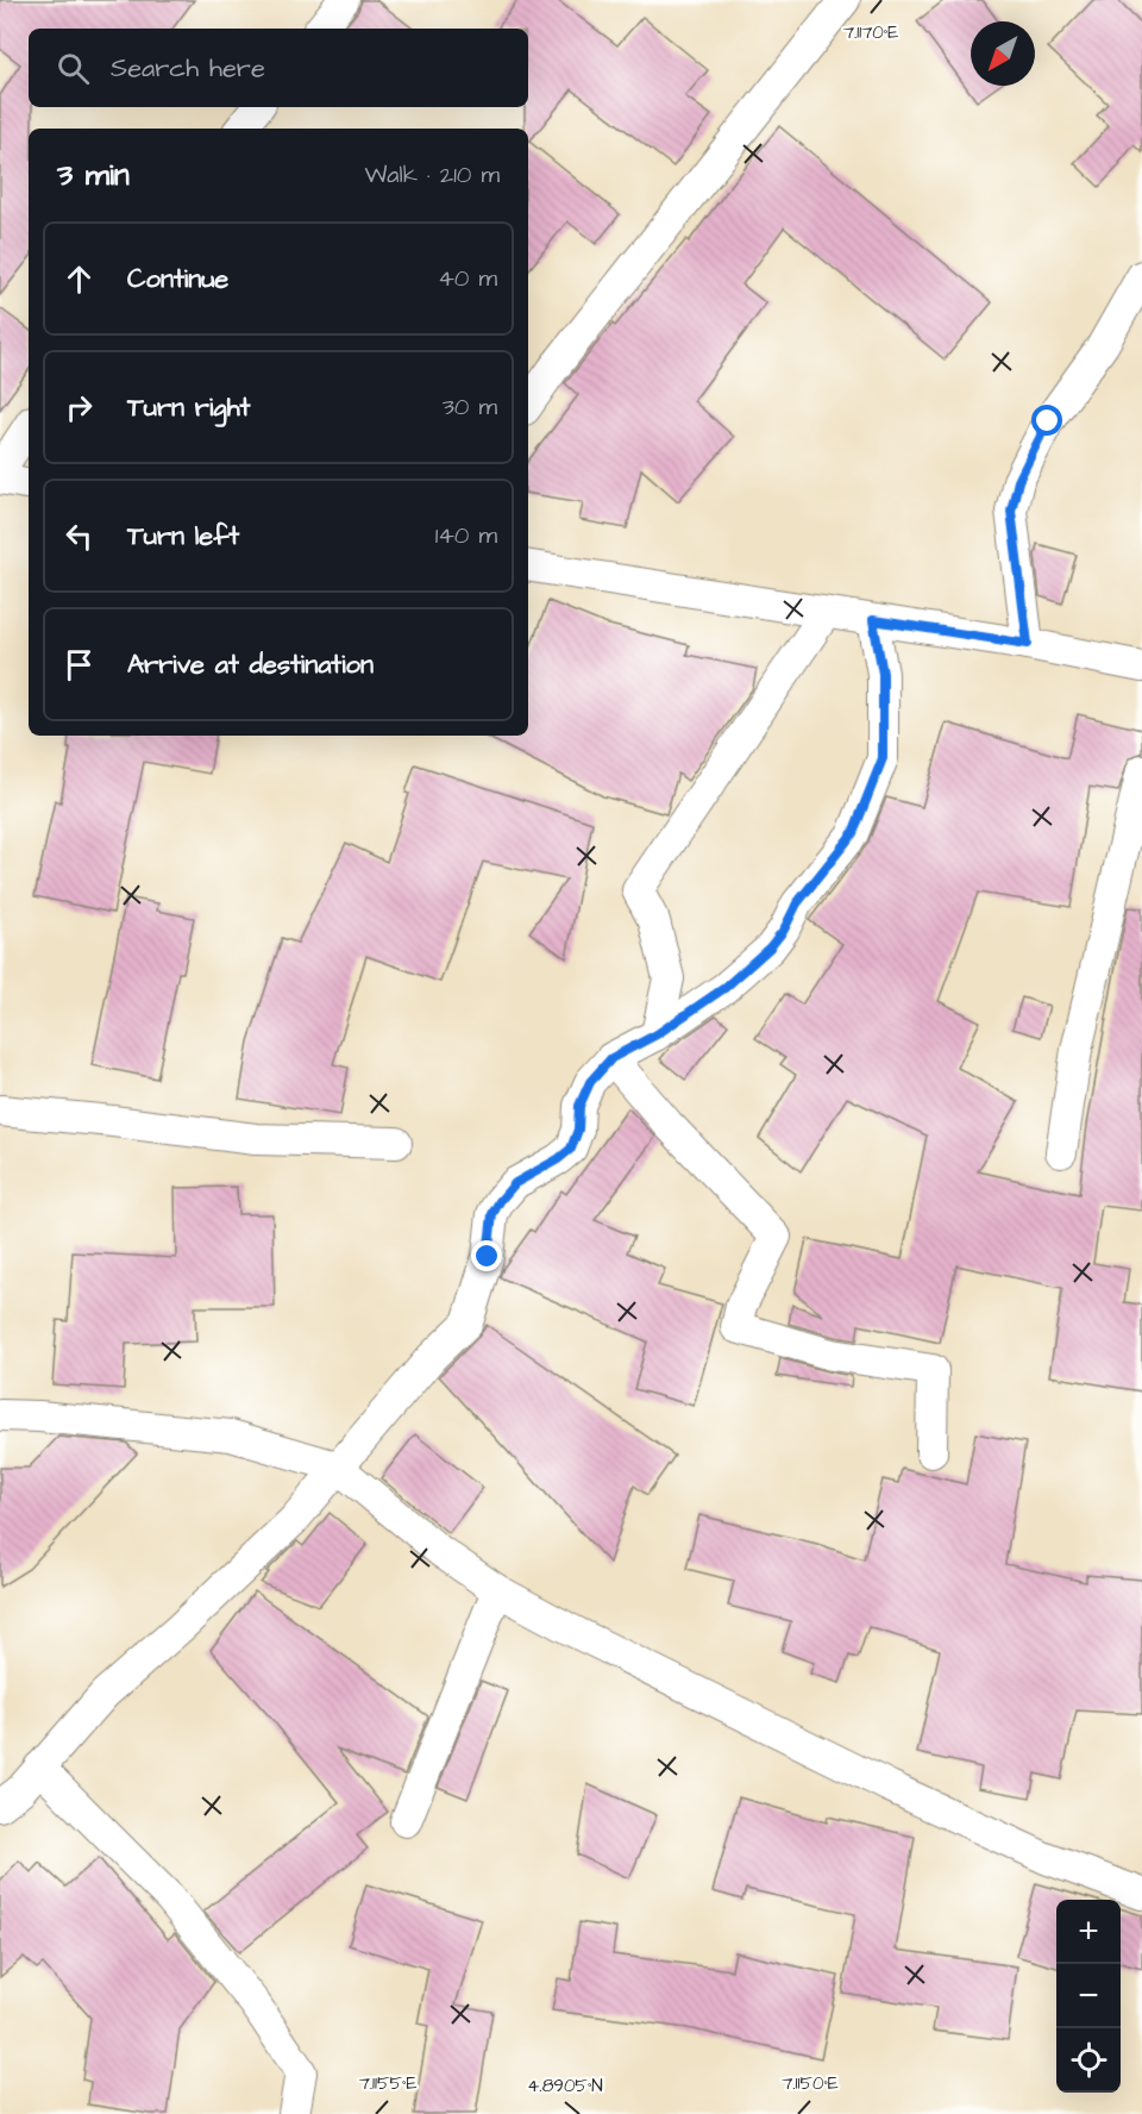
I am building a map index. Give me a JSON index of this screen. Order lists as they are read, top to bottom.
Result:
{
  "north": "bottom left",
  "page": {
    "search": "Search here",
    "heading": ["3 min", "Walk · 210 m"],
    "list": [
      ["Continue", "40 m"],
      ["Turn right", "30 m"],
      ["Turn left", "140 m"],
      "Arrive at destination"
    ],
    "map_buttons": ["+", "−"]
  },
  "coordinates": [
    "7.1170°E",
    "7.1155°E",
    "7.1150°E",
    "4.8905°N"
  ]
}
